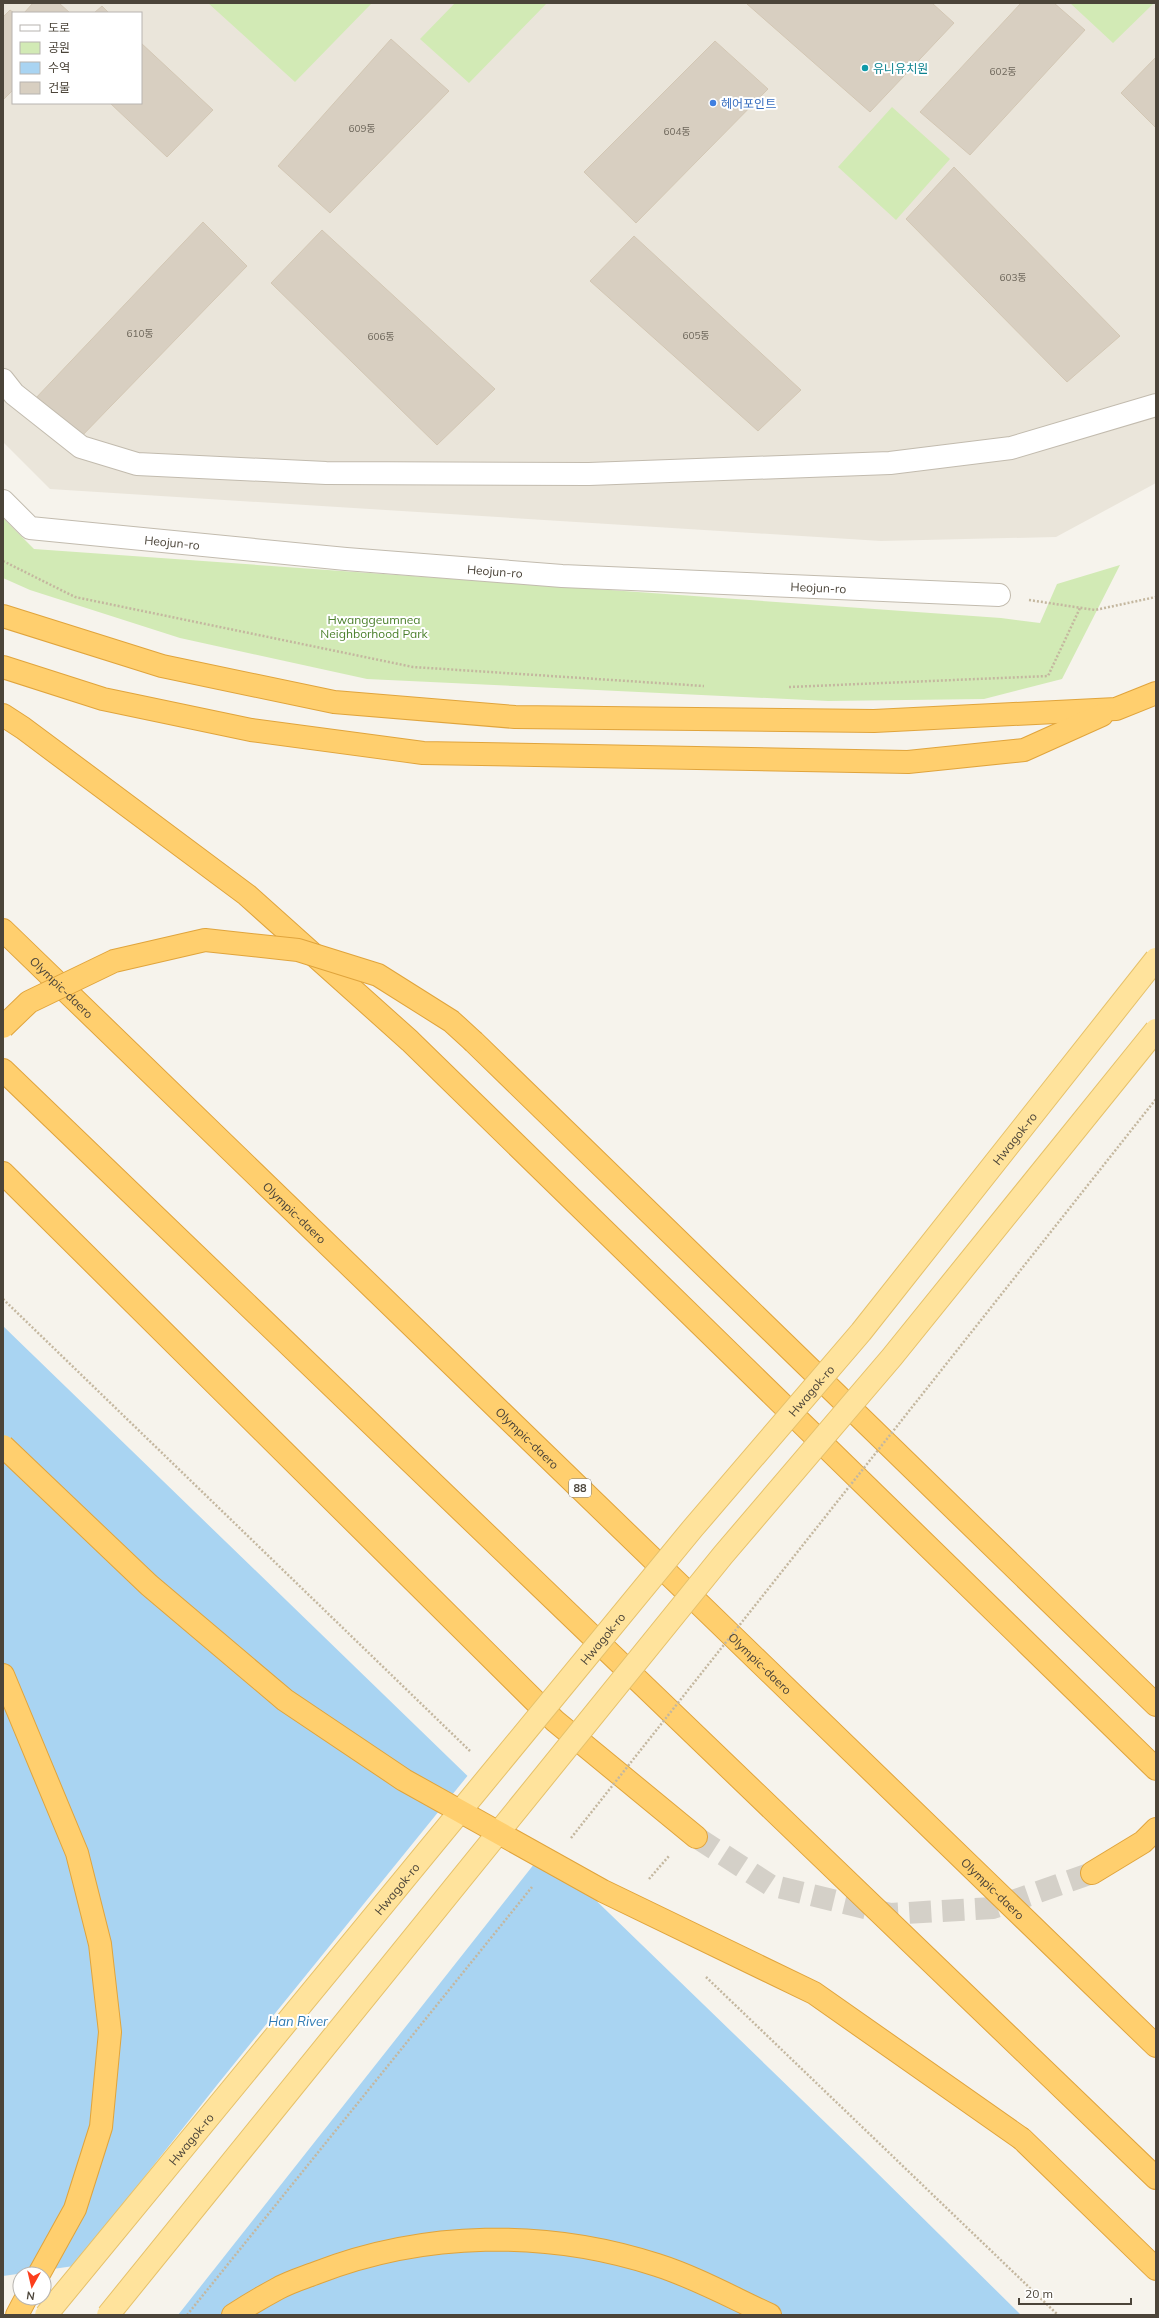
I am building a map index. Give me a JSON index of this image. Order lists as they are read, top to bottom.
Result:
{
  "streets": {
    "highway": ["Olympic-daero", "88"],
    "main road": ["Hwagok-ro"],
    "street": ["Heojun-ro"]
  },
  "water": ["Han River"],
  "parks": ["Hwanggeumnea Neighborhood Park"],
  "places": ["유니유치원", "헤어포인트"],
  "house_numbers": [
    "602동",
    "609동",
    "604동",
    "603동",
    "610동",
    "605동",
    "606동"
  ],
  "legend": [
    "도로",
    "공원",
    "수역",
    "건물"
  ],
  "scale_bar": "20 m",
  "north": "bottom"
}
